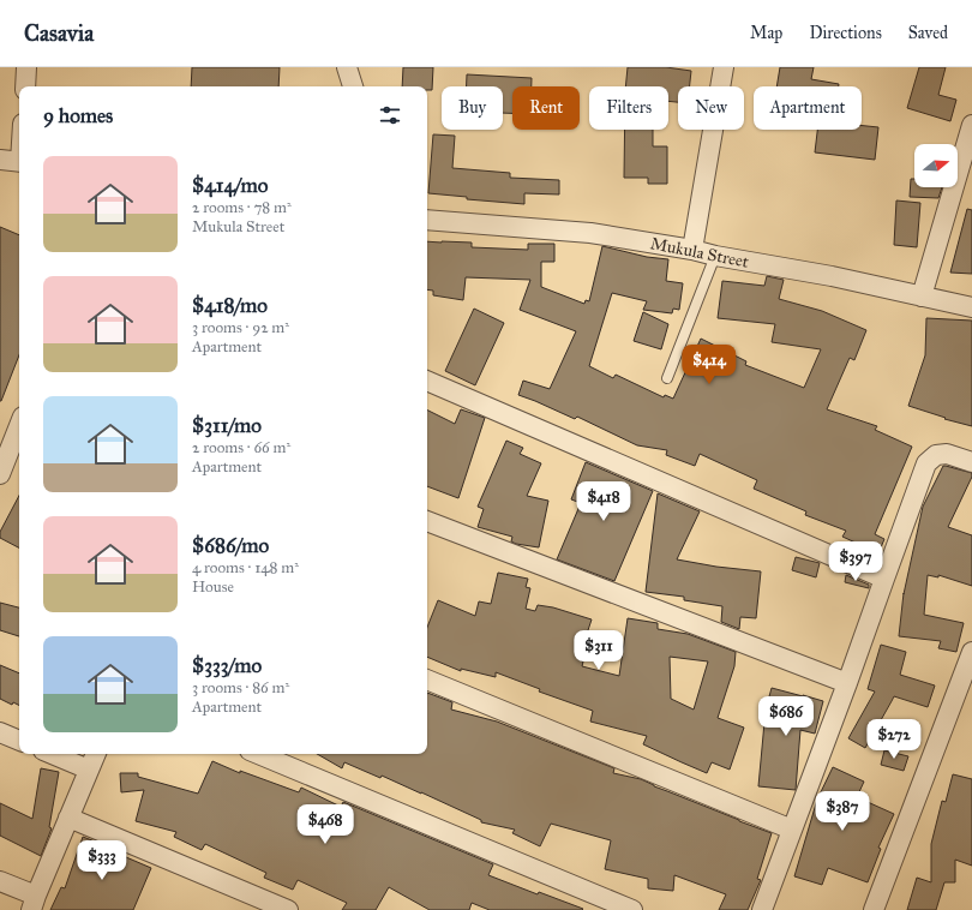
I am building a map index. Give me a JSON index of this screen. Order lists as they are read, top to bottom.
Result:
{
  "streets": {
    "street": ["Mukula Street"]
  },
  "north": "right",
  "page": {
    "header": "Casavia",
    "nav": ["Map", "Directions", "Saved"],
    "chip": [
      "Buy",
      "Rent",
      "Filters",
      "New",
      "Apartment"
    ],
    "heading": "9 homes",
    "list": [
      {
        "name": "$414/mo",
        "note": "2 rooms · 78 m² · Mukula Street"
      },
      {
        "name": "$418/mo",
        "note": "3 rooms · 92 m² · Apartment"
      },
      {
        "name": "$311/mo",
        "note": "2 rooms · 66 m² · Apartment"
      },
      {
        "name": "$686/mo",
        "note": "4 rooms · 148 m² · House"
      },
      {
        "name": "$333/mo",
        "note": "3 rooms · 86 m² · Apartment"
      }
    ],
    "price": [
      "$414",
      "$418",
      "$397",
      "$311",
      "$686",
      "$272",
      "$387",
      "$468",
      "$333"
    ]
  }
}
